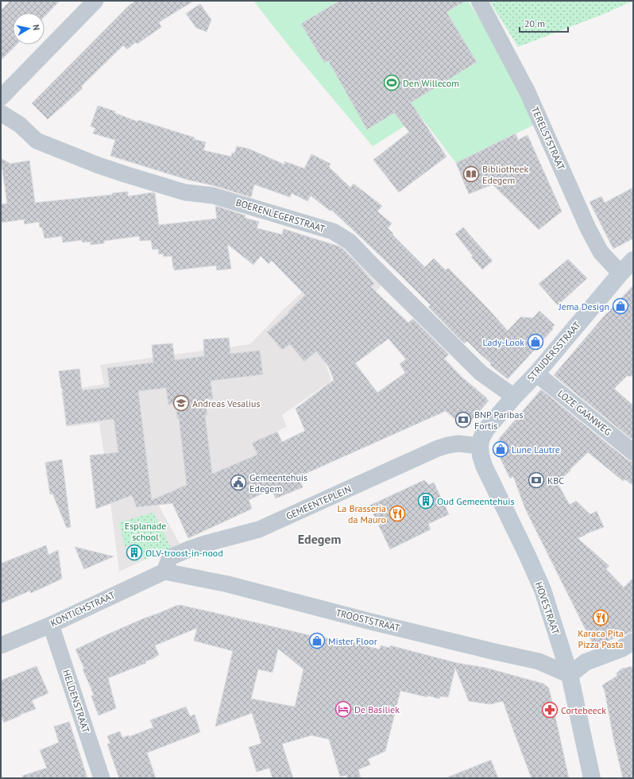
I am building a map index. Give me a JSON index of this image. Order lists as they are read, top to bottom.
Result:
{
  "streets": {
    "street": [
      "TERELSTSTRAAT",
      "BOERENLEGERSTRAAT",
      "STRIJDERSSTRAAT",
      "LOZE GAANWEG",
      "GEMEENTEPLEIN",
      "HOVESTRAAT",
      "KONTICHSTRAAT",
      "TROOSTSTRAAT",
      "HELDENSTRAAT"
    ]
  },
  "crossings": [
    ["TERELSTSTRAAT", "STRIJDERSSTRAAT"],
    ["BOERENLEGERSTRAAT", "STRIJDERSSTRAAT"],
    ["STRIJDERSSTRAAT", "LOZE GAANWEG"],
    ["STRIJDERSSTRAAT", "GEMEENTEPLEIN"],
    ["STRIJDERSSTRAAT", "HOVESTRAAT"],
    ["GEMEENTEPLEIN", "HOVESTRAAT"],
    ["GEMEENTEPLEIN", "KONTICHSTRAAT"],
    ["GEMEENTEPLEIN", "TROOSTSTRAAT"],
    ["HOVESTRAAT", "TROOSTSTRAAT"],
    ["KONTICHSTRAAT", "TROOSTSTRAAT"],
    ["KONTICHSTRAAT", "HELDENSTRAAT"]
  ],
  "districts": ["Edegem"],
  "parks": ["Esplanade school"],
  "places": {
    "sports": ["Den Willecom"],
    "library": ["Bibliotheek Edegem"],
    "shop": [
      "Jema Design",
      "Lady-Look",
      "Lune Lautre",
      "Mister Floor"
    ],
    "school or university": ["Andreas Vesalius"],
    "bank": ["BNP Paribas Fortis", "KBC"],
    "public building": ["Gemeentehuis Edegem"],
    "building": ["Oud Gemeentehuis", "OLV-troost-in-nood"],
    "restaurant": ["La Brasseria da Mauro", "Karaca Pita Pizza Pasta"],
    "hotel": ["De Basiliek"],
    "pharmacy": ["Cortebeeck"]
  },
  "scale_bar": "20 m",
  "north": "right"
}
